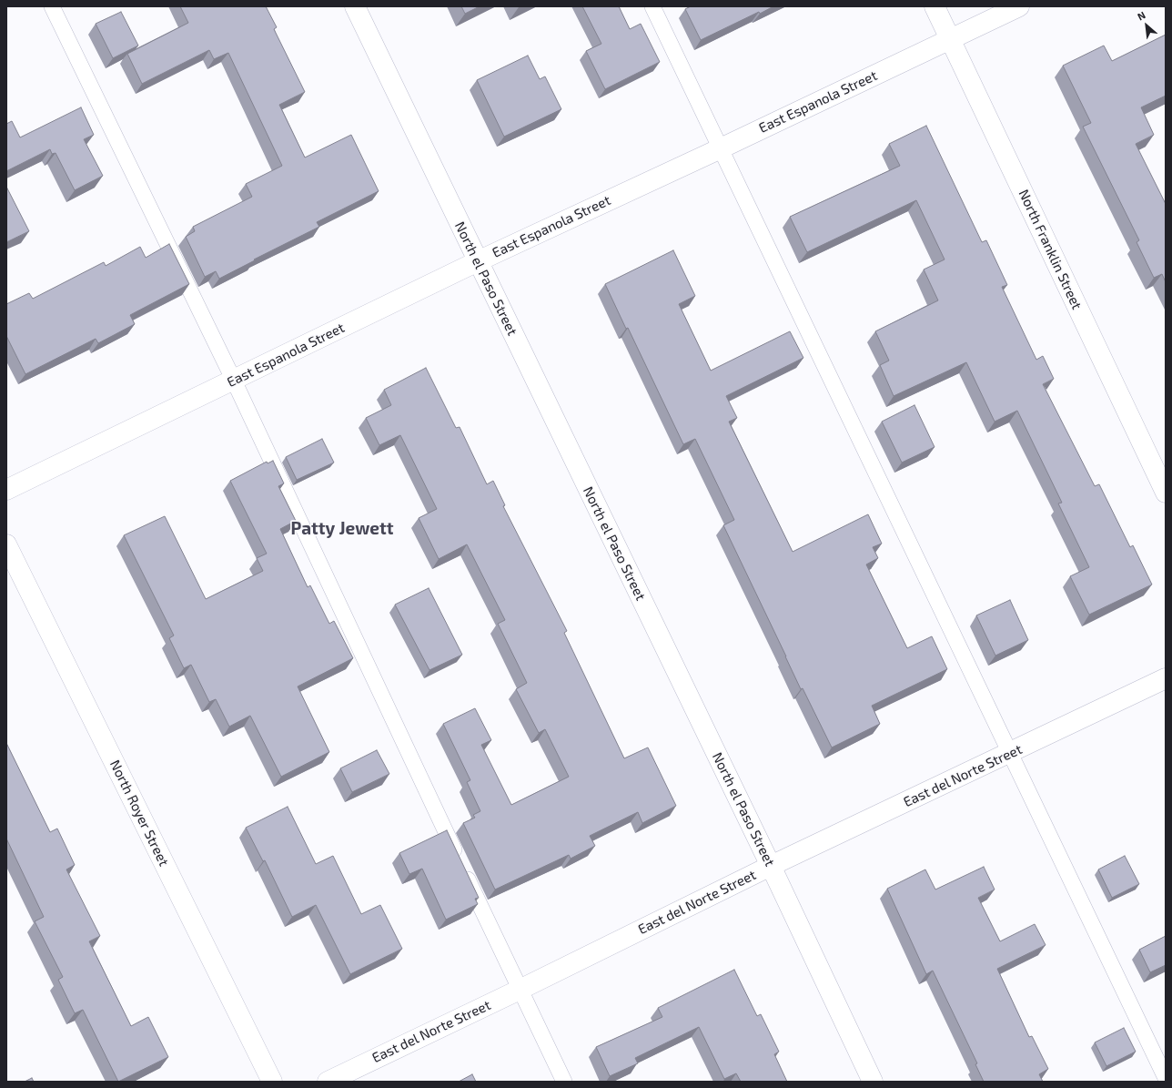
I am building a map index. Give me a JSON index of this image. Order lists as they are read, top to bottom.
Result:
{
  "streets": {
    "street": [
      "East Espanola Street",
      "North Franklin Street",
      "North el Paso Street",
      "East del Norte Street",
      "North Royer Street"
    ]
  },
  "crossings": [
    ["East Espanola Street", "North Franklin Street"],
    ["East Espanola Street", "North el Paso Street"],
    ["North el Paso Street", "East del Norte Street"]
  ],
  "districts": ["Patty Jewett"],
  "north": "top left"
}
